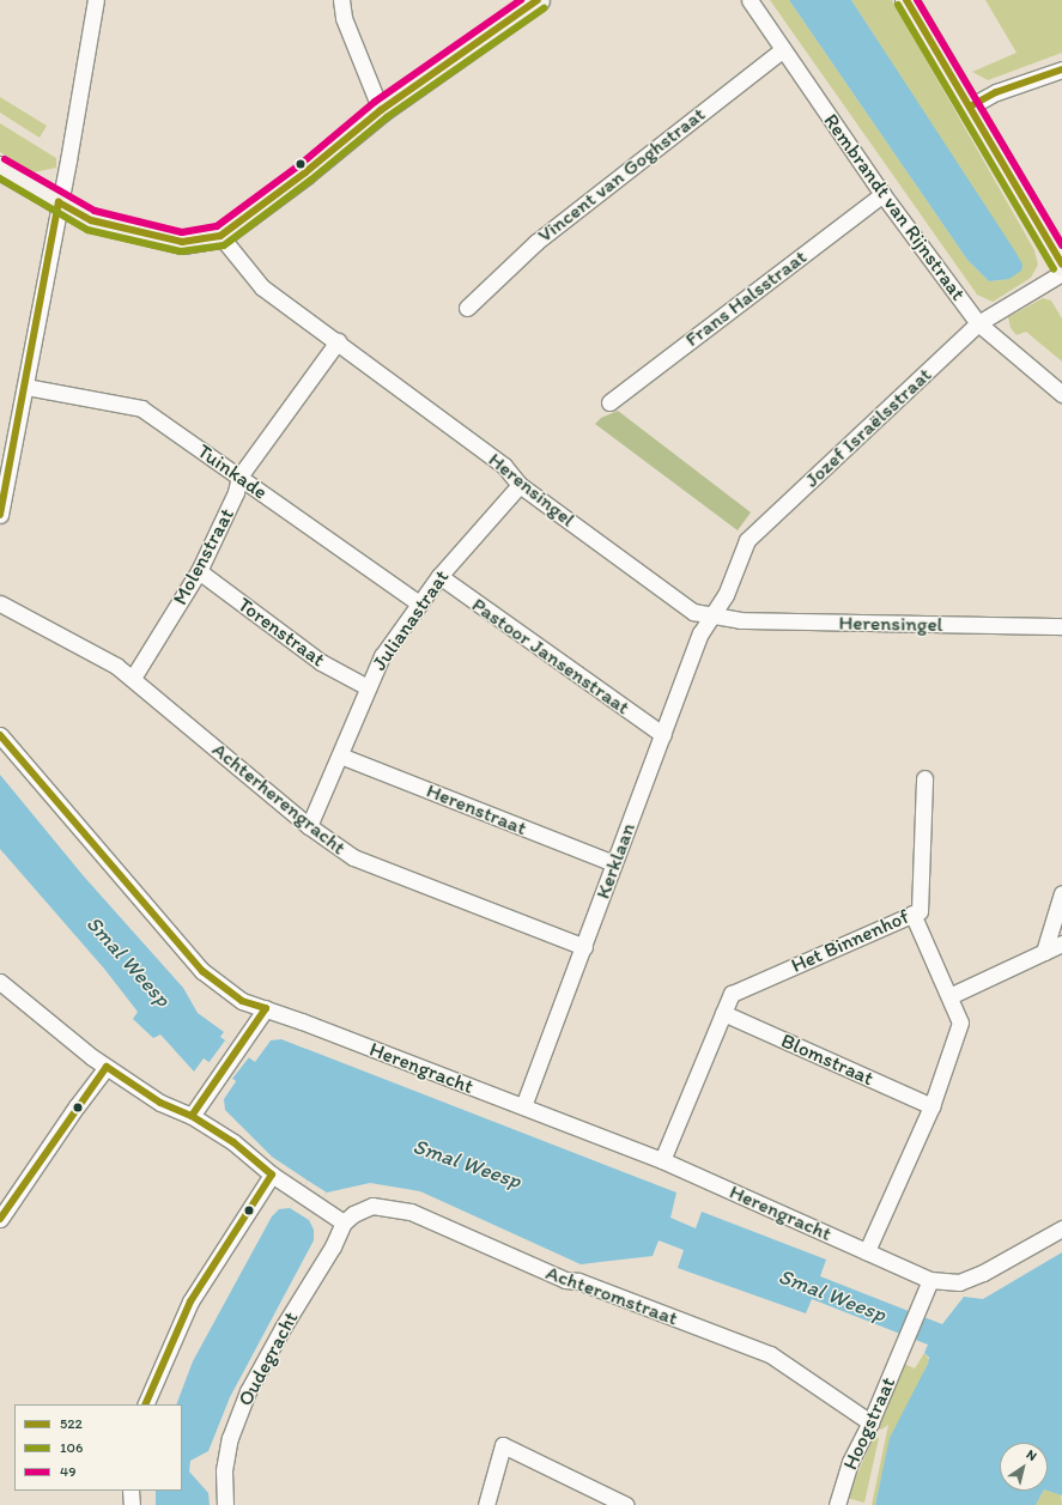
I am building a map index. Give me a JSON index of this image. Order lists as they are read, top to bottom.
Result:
{
  "streets": {
    "street": [
      "Vincent van Goghstraat",
      "Rembrandt van Rijnstraat",
      "Frans Halsstraat",
      "Jozef Israëlsstraat",
      "Tuinkade",
      "Herensingel",
      "Molenstraat",
      "Julianastraat",
      "Torenstraat",
      "Pastoor Jansenstraat",
      "Achterherengracht",
      "Herenstraat",
      "Kerklaan",
      "Het Binnenhof",
      "Blomstraat",
      "Herengracht",
      "Achteromstraat",
      "Oudegracht",
      "Hoogstraat"
    ]
  },
  "crossings": [
    ["Vincent van Goghstraat", "Rembrandt van Rijnstraat"],
    ["Rembrandt van Rijnstraat", "Frans Halsstraat"],
    ["Rembrandt van Rijnstraat", "Jozef Israëlsstraat"],
    ["Jozef Israëlsstraat", "Herensingel"],
    ["Jozef Israëlsstraat", "Kerklaan"],
    ["Tuinkade", "Molenstraat"],
    ["Tuinkade", "Julianastraat"],
    ["Herensingel", "Molenstraat"],
    ["Herensingel", "Julianastraat"],
    ["Herensingel", "Kerklaan"],
    ["Molenstraat", "Torenstraat"],
    ["Molenstraat", "Achterherengracht"],
    ["Julianastraat", "Torenstraat"],
    ["Julianastraat", "Pastoor Jansenstraat"],
    ["Julianastraat", "Achterherengracht"],
    ["Julianastraat", "Herenstraat"],
    ["Pastoor Jansenstraat", "Kerklaan"],
    ["Achterherengracht", "Kerklaan"],
    ["Herenstraat", "Kerklaan"],
    ["Kerklaan", "Herengracht"],
    ["Het Binnenhof", "Blomstraat"],
    ["Herengracht", "Hoogstraat"],
    ["Achteromstraat", "Oudegracht"],
    ["Achteromstraat", "Hoogstraat"]
  ],
  "water": ["Smal Weesp"],
  "lines": ["transit line 522", "transit line 49", "transit line 106"],
  "legend": ["522", "106", "49"],
  "north": "top right"
}
